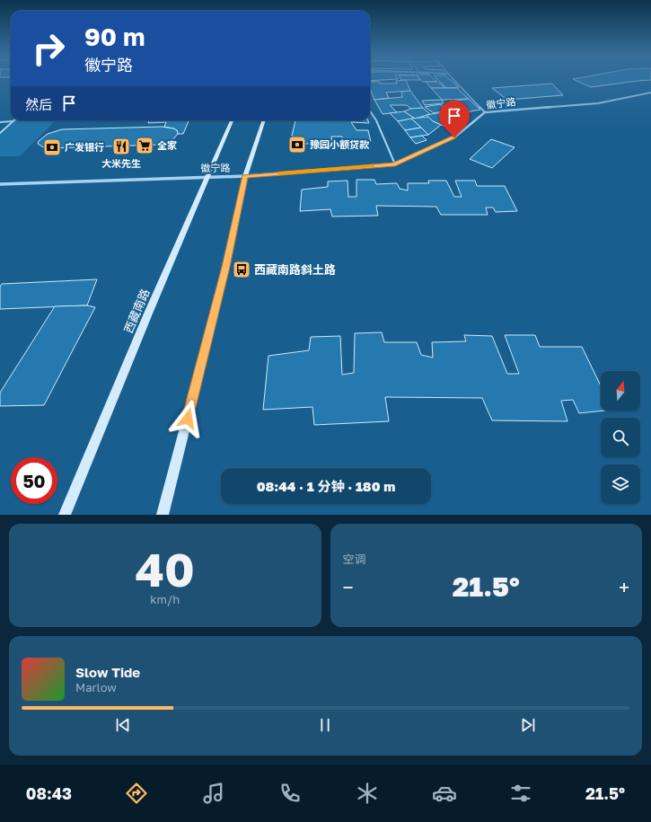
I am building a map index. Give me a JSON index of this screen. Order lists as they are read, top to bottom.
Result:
{
  "streets": {
    "main road": ["西藏南路"],
    "street": ["徽宁路"]
  },
  "crossings": [
    ["徽宁路", "西藏南路"]
  ],
  "places": {
    "bank": ["豫园小额贷款", "广发银行"],
    "supermarket": ["全家"],
    "restaurant": ["大米先生"],
    "bus stop": ["西藏南路斜土路"]
  },
  "north": "top",
  "page": {
    "turn": ["90 m", "徽宁路"],
    "then": "然后",
    "limit": "50",
    "trip": "08:44 · 1 分钟 · 180 m",
    "tile": [
      ["40", "km/h"],
      "空调"
    ],
    "heat": ["−", "21.5°", "+"],
    "song": ["Slow Tide", "Marlow"],
    "tabs": ["08:43", "21.5°"]
  }
}
